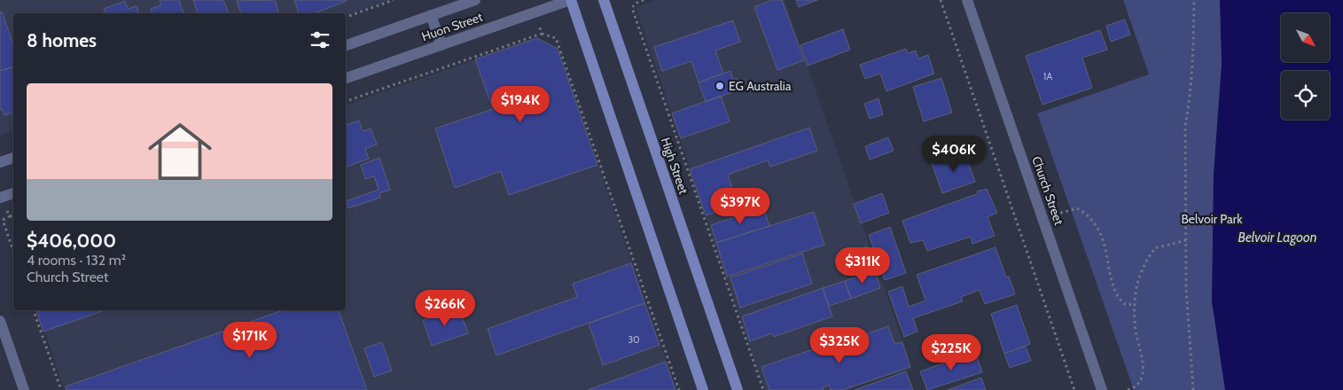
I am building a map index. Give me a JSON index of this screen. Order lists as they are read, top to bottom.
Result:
{
  "streets": {
    "main road": ["High Street"],
    "street": ["Huon Street", "Church Street"]
  },
  "water": ["Belvoir Lagoon"],
  "parks": ["Belvoir Park"],
  "places": ["EG Australia"],
  "house_numbers": ["1A", "30"],
  "north": "bottom right",
  "page": {
    "heading": "8 homes",
    "list": [
      {
        "name": "$406,000",
        "note": "4 rooms · 132 m² · Church Street"
      }
    ],
    "price": [
      "$194K",
      "$406K",
      "$397K",
      "$311K",
      "$266K",
      "$171K",
      "$325K",
      "$225K"
    ]
  }
}
